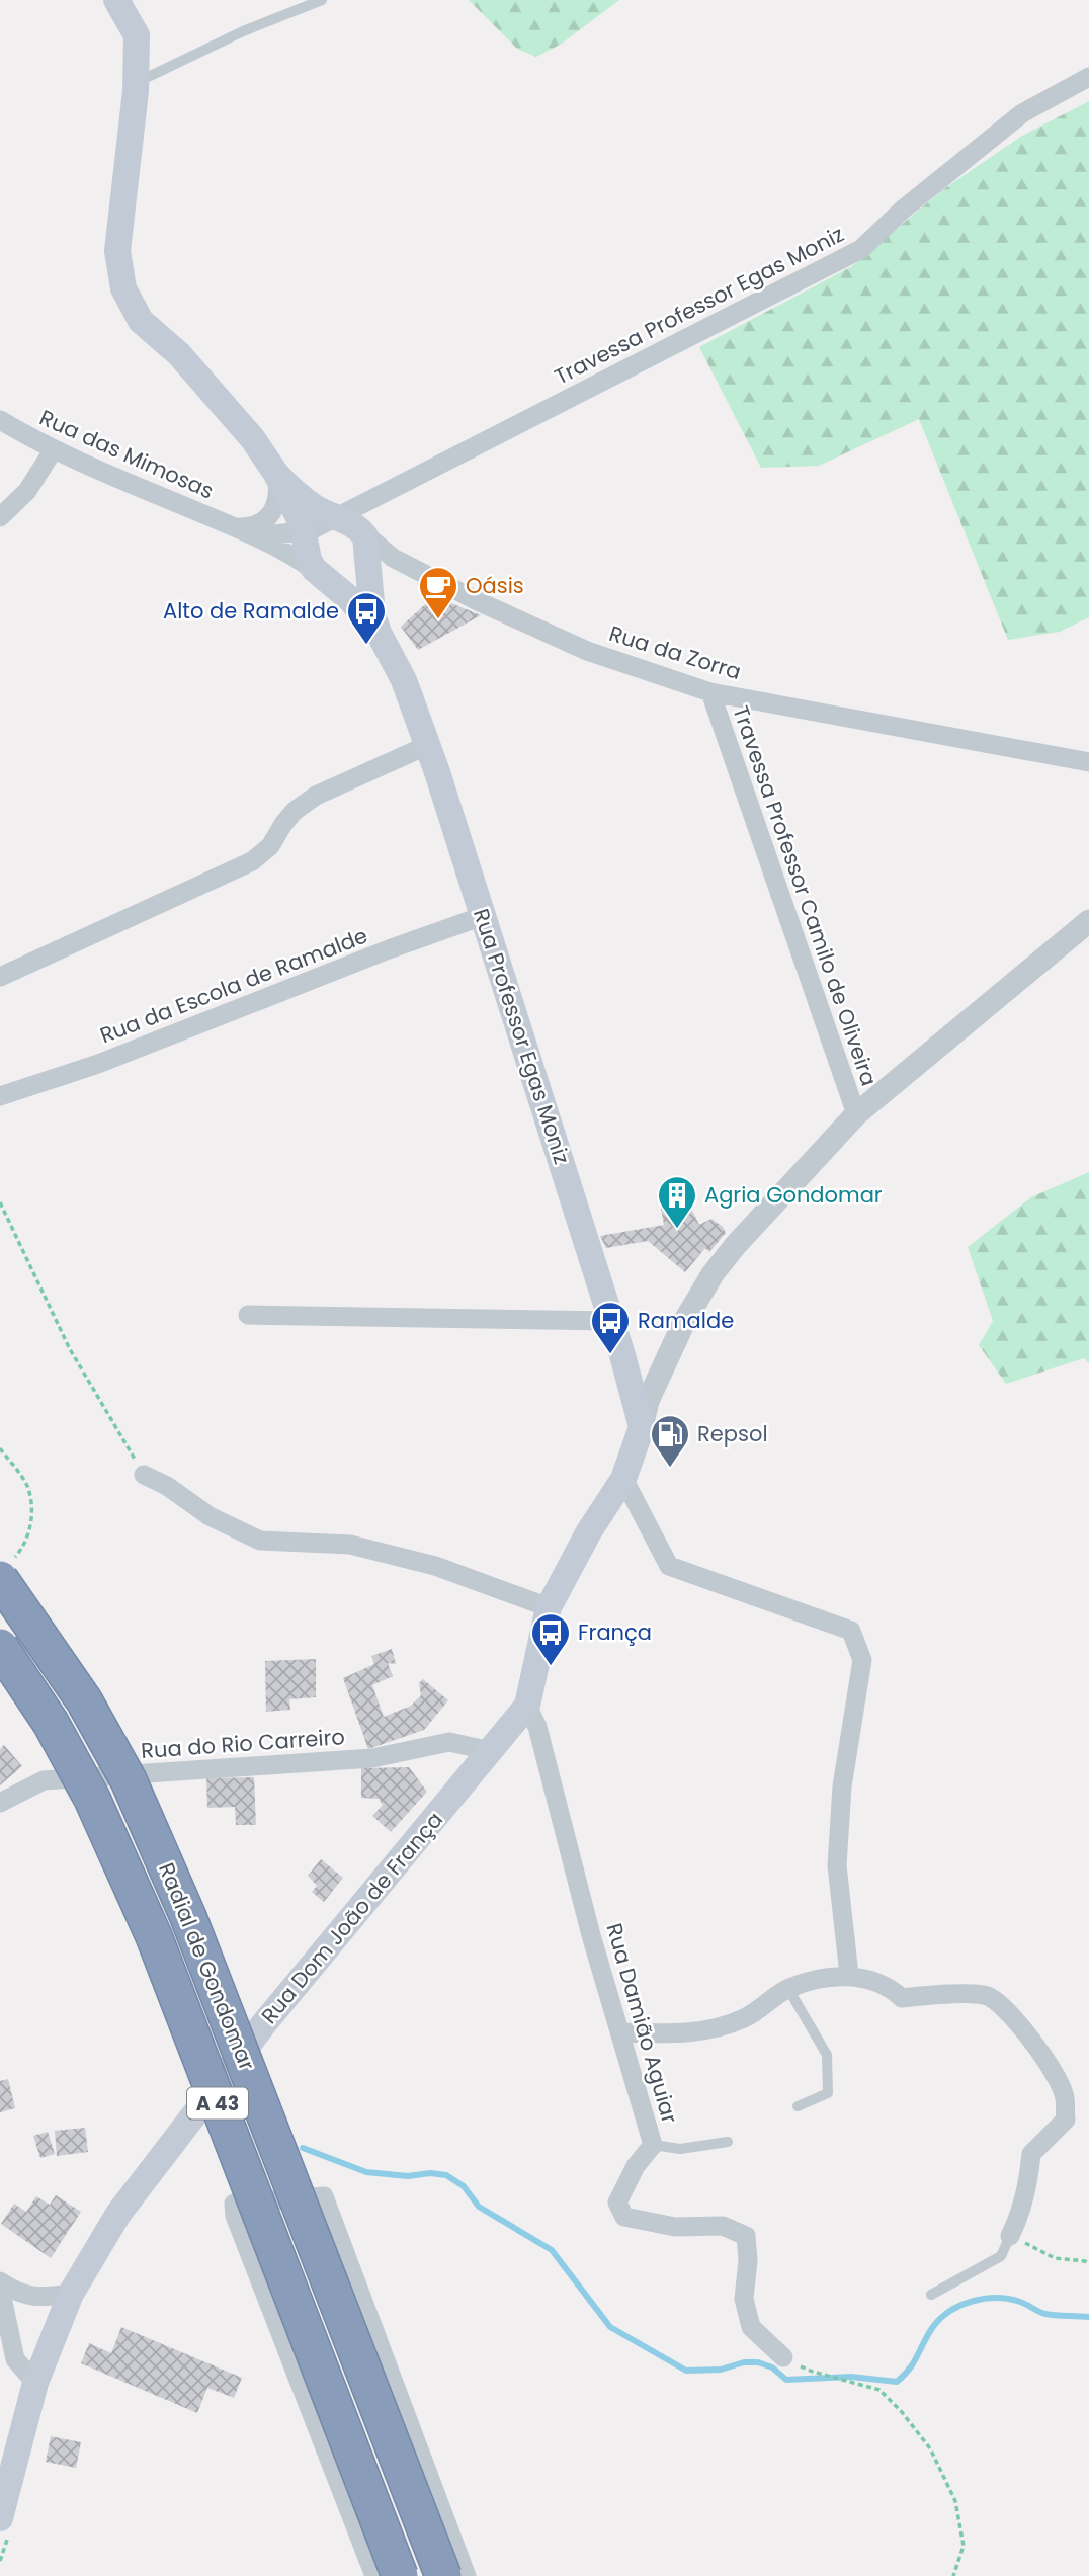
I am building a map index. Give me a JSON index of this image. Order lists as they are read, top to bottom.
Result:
{
  "streets": {
    "highway": ["Radial de Gondomar", "A 43"],
    "main road": ["Rua Professor Egas Moniz", "Rua Dom João de França"],
    "street": [
      "Travessa Professor Egas Moniz",
      "Rua das Mimosas",
      "Rua da Zorra",
      "Travessa Professor Camilo de Oliveira",
      "Rua da Escola de Ramalde",
      "Rua do Rio Carreiro",
      "Rua Damião Aguiar"
    ]
  },
  "crossings": [
    ["Travessa Professor Egas Moniz", "Rua das Mimosas"],
    ["Travessa Professor Egas Moniz", "Rua da Zorra"],
    ["Travessa Professor Egas Moniz", "Rua Professor Egas Moniz"],
    ["Rua das Mimosas", "Rua da Zorra"],
    ["Rua das Mimosas", "Rua Professor Egas Moniz"],
    ["Rua da Zorra", "Travessa Professor Camilo de Oliveira"],
    ["Rua da Zorra", "Rua Professor Egas Moniz"],
    ["Rua da Escola de Ramalde", "Rua Professor Egas Moniz"],
    ["Rua Professor Egas Moniz", "Rua Dom João de França"],
    ["Rua do Rio Carreiro", "Rua Dom João de França"],
    ["Rua Dom João de França", "Rua Damião Aguiar"]
  ],
  "places": {
    "cafe": ["Oásis"],
    "bus stop": ["Alto de Ramalde", "Ramalde", "França"],
    "building": ["Agria Gondomar"],
    "fuel station": ["Repsol"]
  }
}
